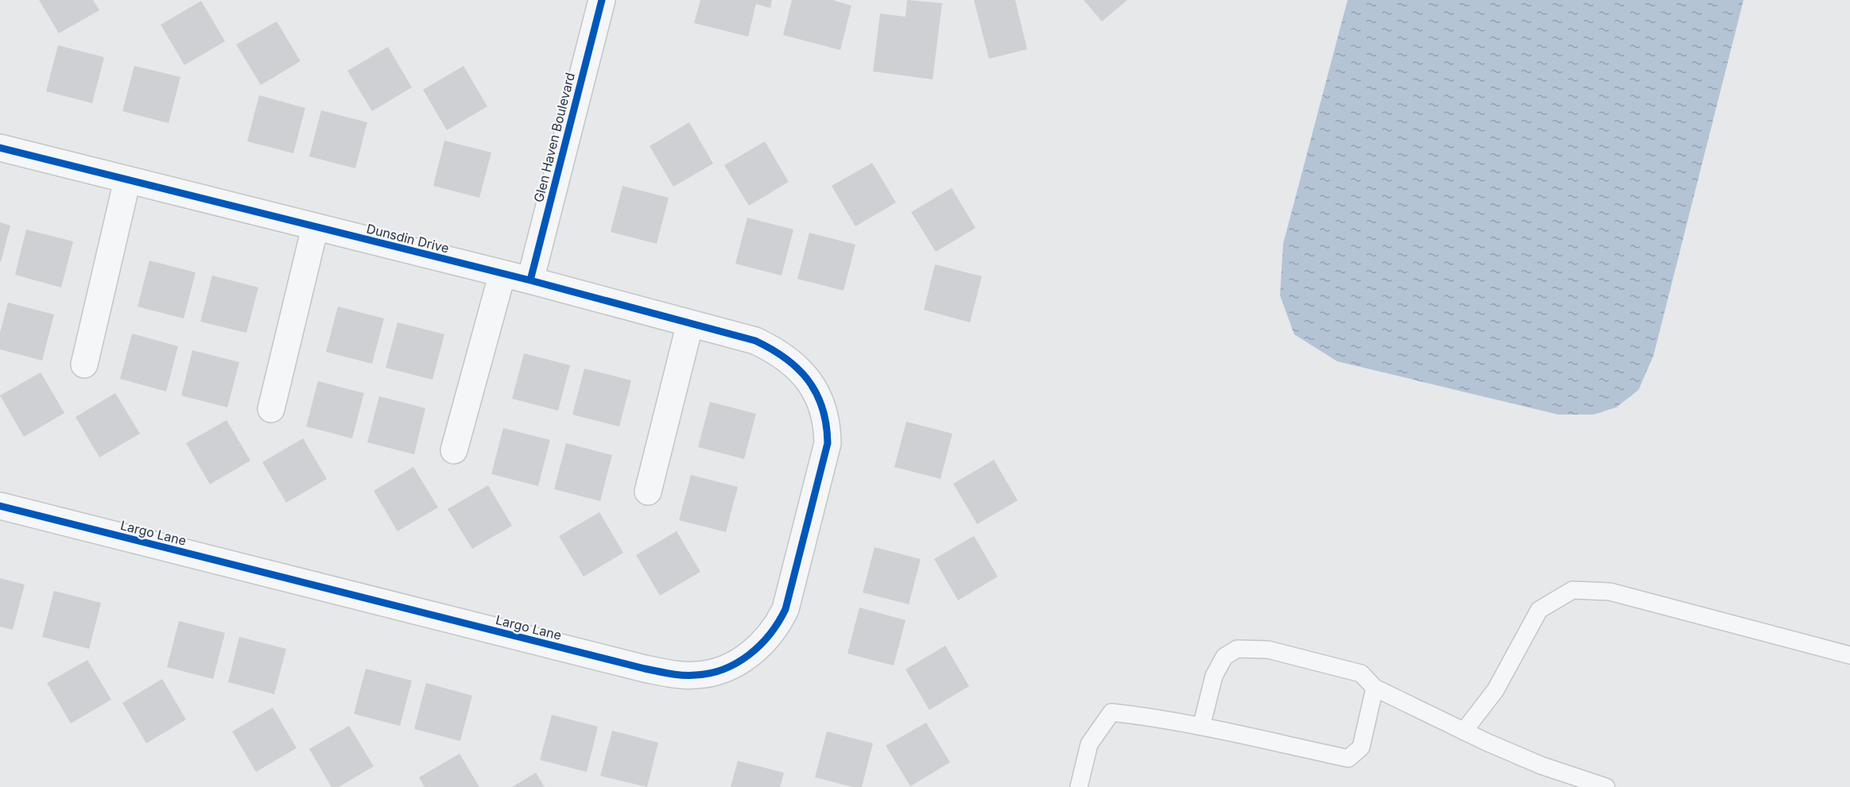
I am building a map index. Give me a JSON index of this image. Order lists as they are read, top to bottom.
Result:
{
  "streets": {
    "street": ["Glen Haven Boulevard", "Dunsdin Drive", "Largo Lane"]
  },
  "crossings": [
    ["Glen Haven Boulevard", "Dunsdin Drive"],
    ["Dunsdin Drive", "Largo Lane"]
  ]
}
